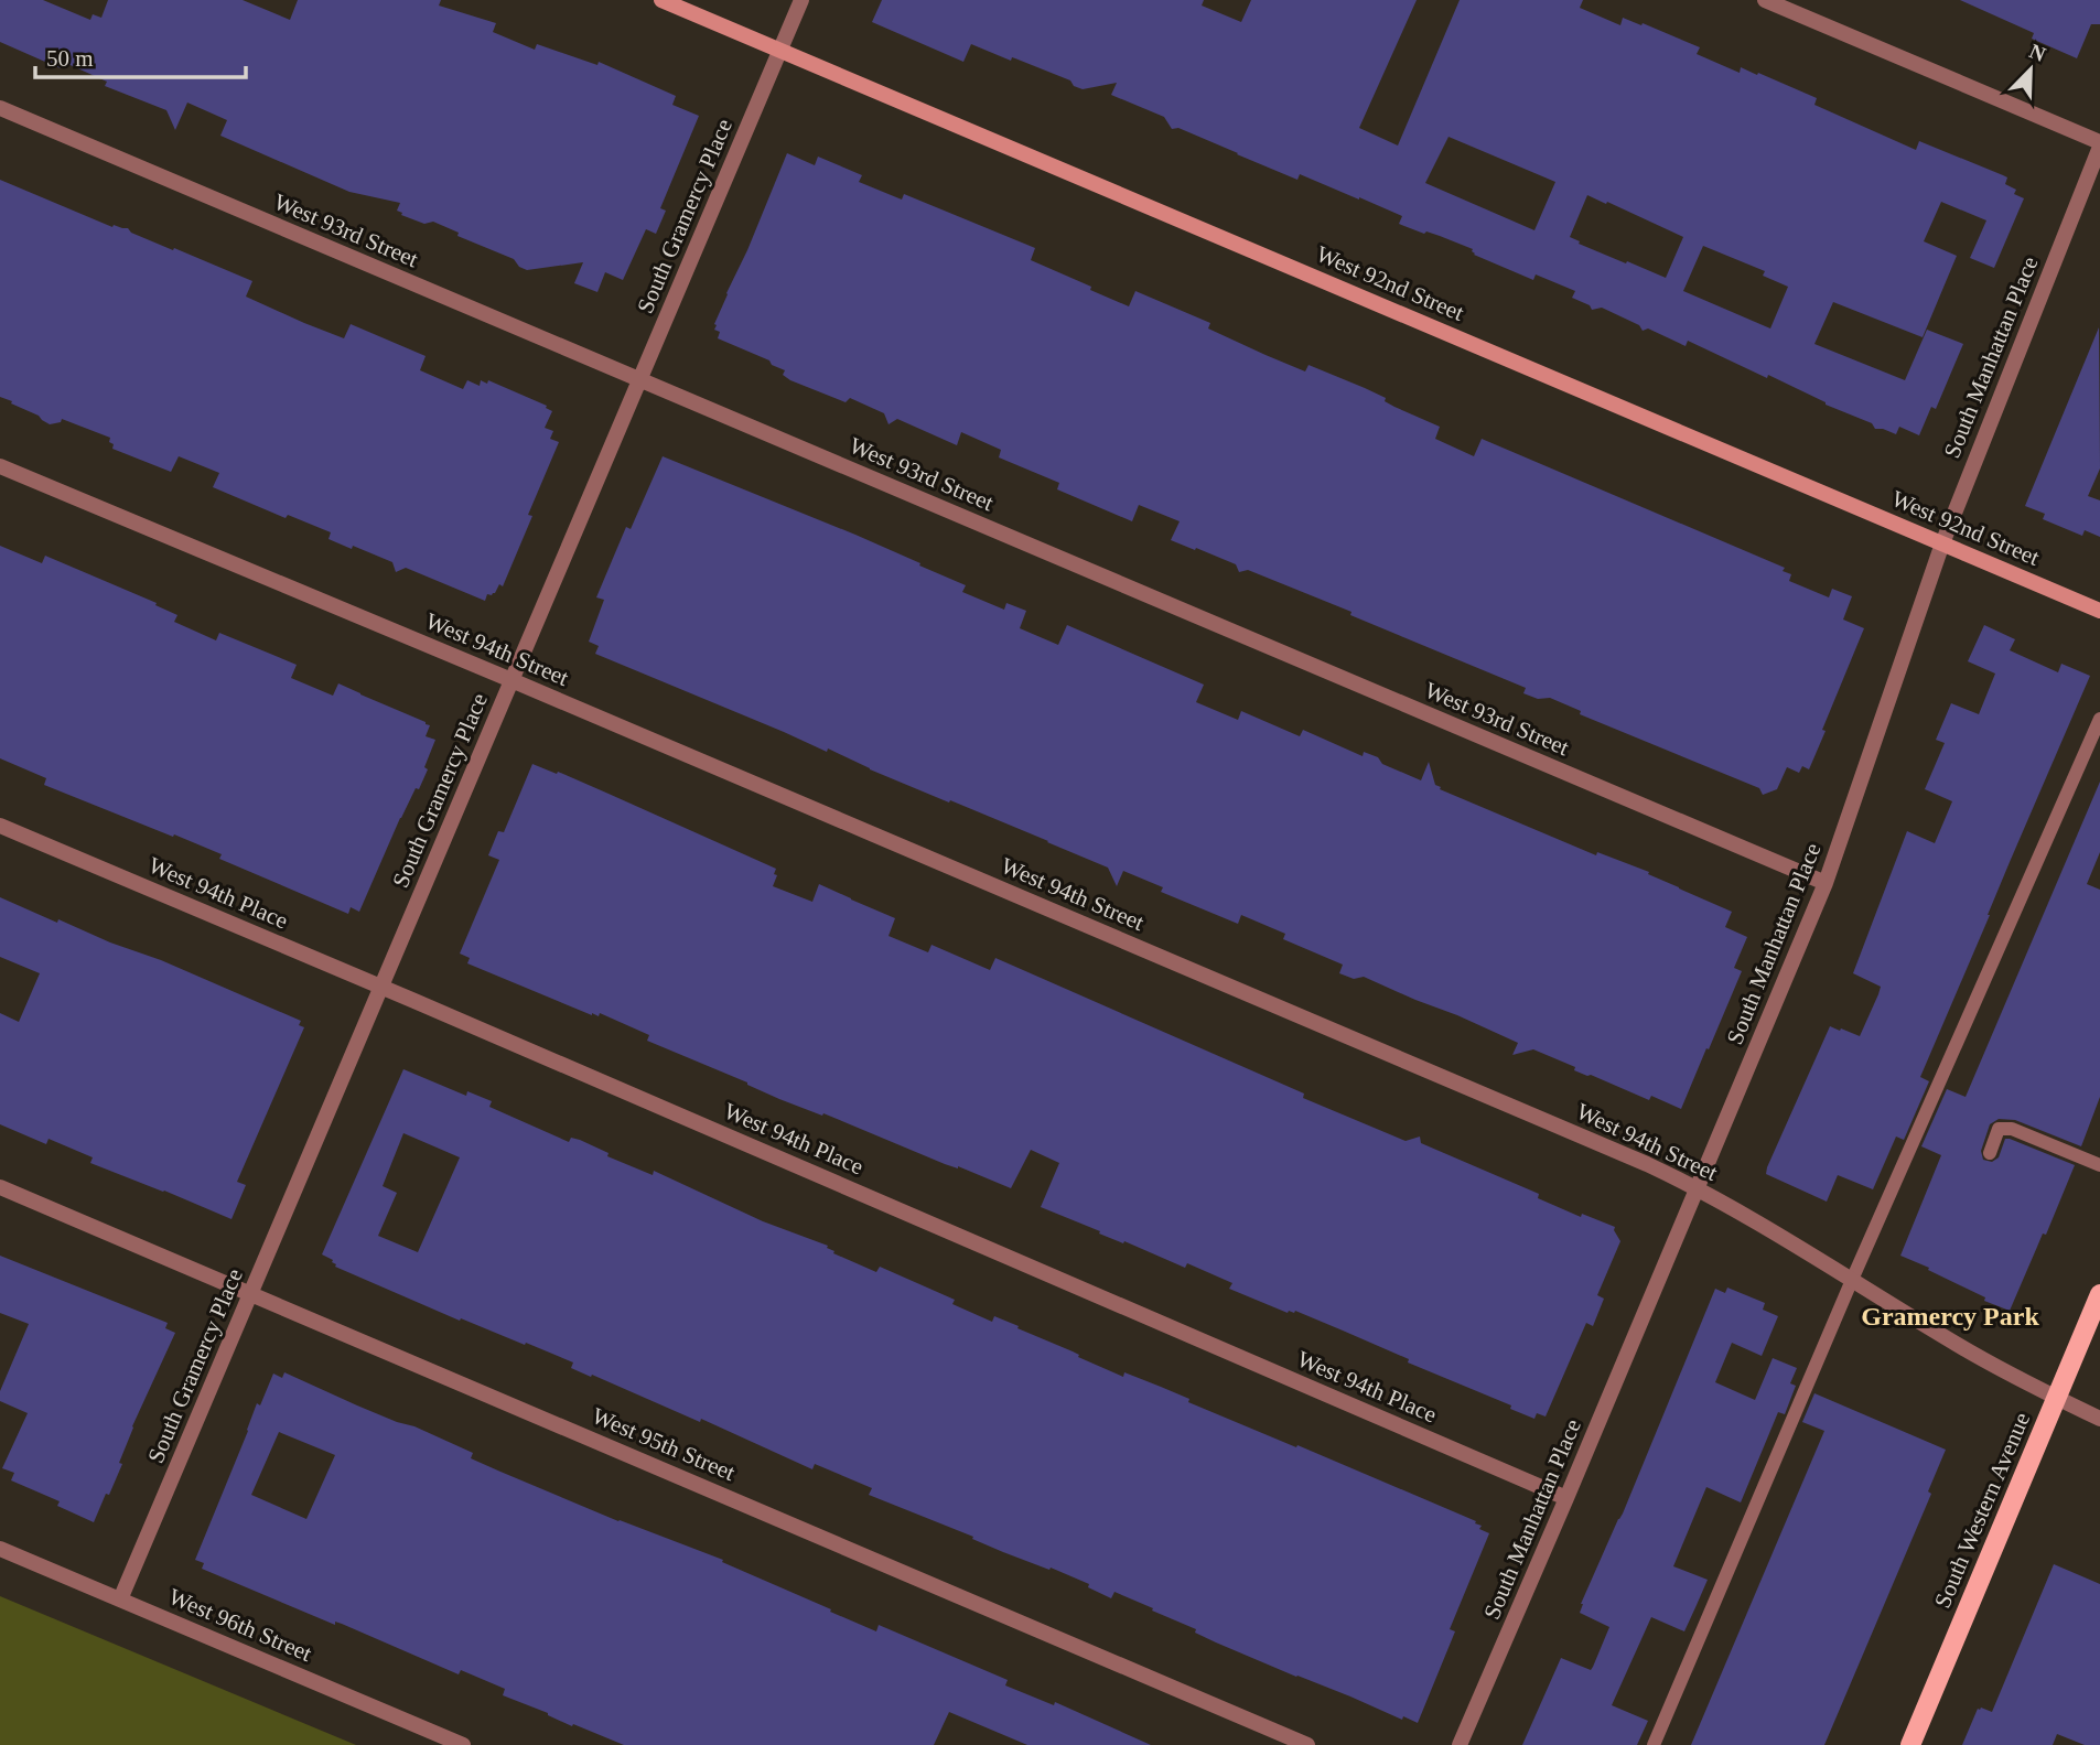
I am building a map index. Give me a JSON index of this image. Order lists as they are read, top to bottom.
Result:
{
  "streets": {
    "main road": ["South Western Avenue"],
    "street": [
      "South Gramercy Place",
      "West 93rd Street",
      "West 92nd Street",
      "South Manhattan Place",
      "West 94th Street",
      "West 94th Place",
      "West 95th Street",
      "West 96th Street"
    ]
  },
  "crossings": [
    ["South Gramercy Place", "West 93rd Street"],
    ["South Gramercy Place", "West 92nd Street"],
    ["South Gramercy Place", "West 94th Street"],
    ["South Gramercy Place", "West 94th Place"],
    ["South Gramercy Place", "West 95th Street"],
    ["South Gramercy Place", "West 96th Street"],
    ["West 93rd Street", "South Manhattan Place"],
    ["West 92nd Street", "South Manhattan Place"],
    ["South Manhattan Place", "West 94th Street"],
    ["South Manhattan Place", "West 94th Place"],
    ["West 94th Street", "South Western Avenue"]
  ],
  "districts": ["Gramercy Park"],
  "scale_bar": "50 m",
  "north": "top right"
}
